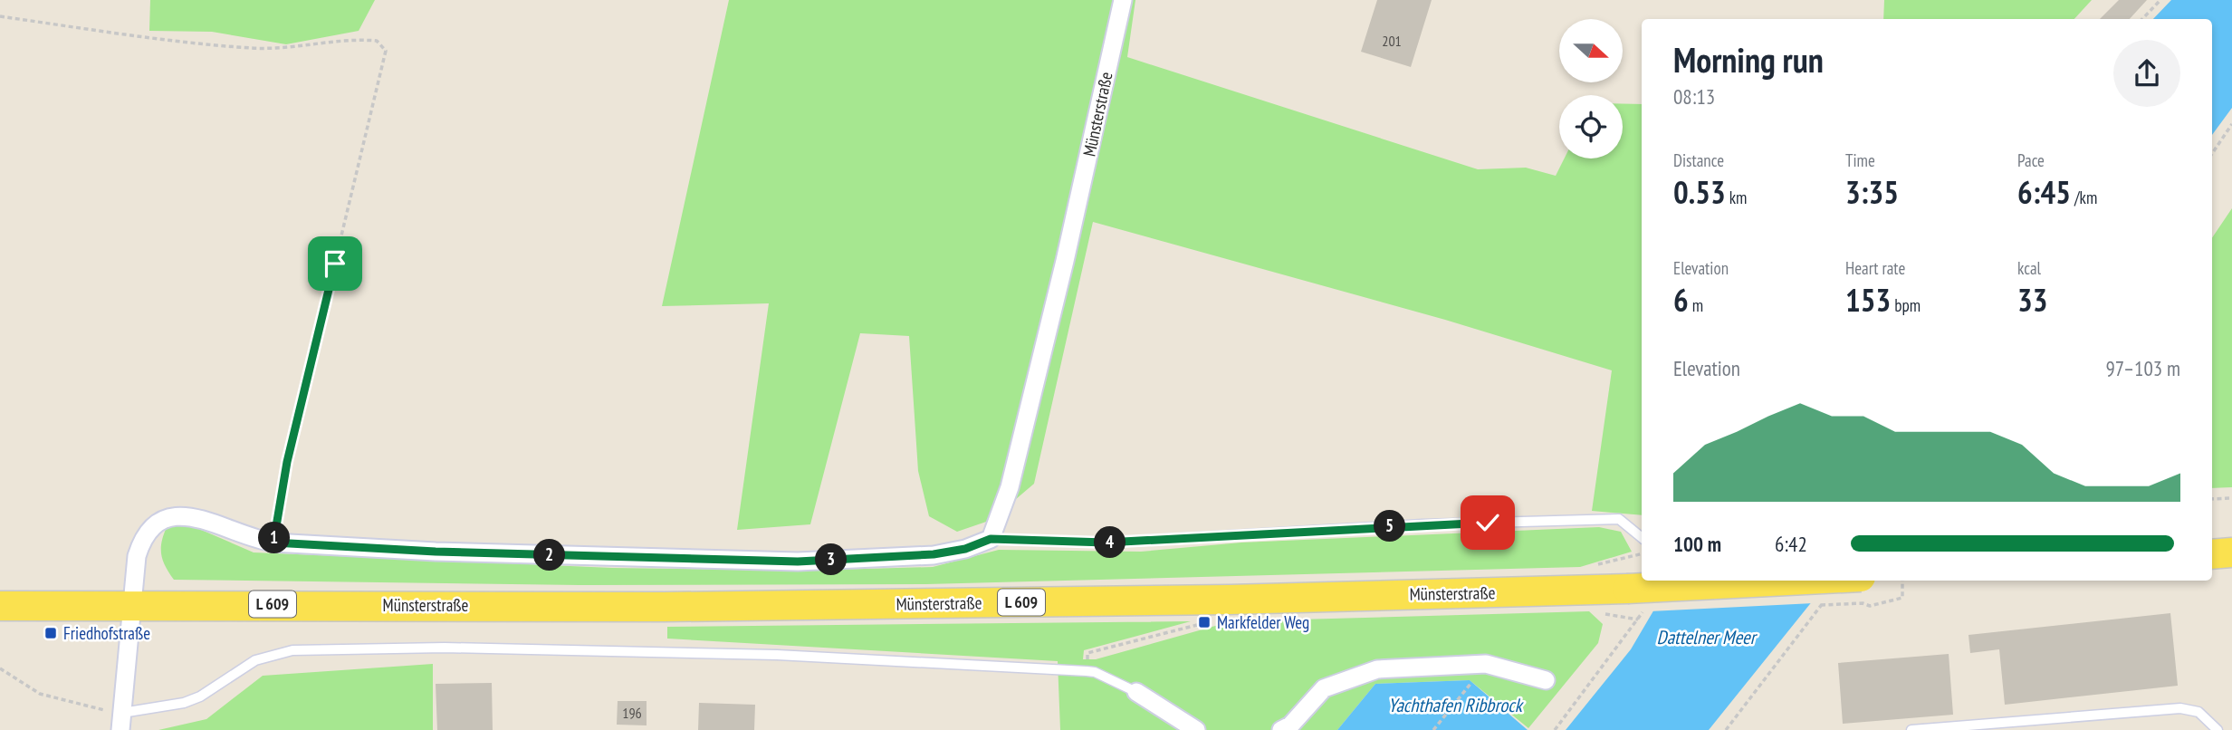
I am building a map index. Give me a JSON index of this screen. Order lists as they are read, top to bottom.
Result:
{
  "streets": {
    "main road": ["Münsterstraße", "L 609"]
  },
  "water": ["Dattelner Meer", "Yachthafen Ribbrock"],
  "places": {
    "transit": ["Markfelder Weg", "Friedhofstraße"]
  },
  "house_numbers": ["201", "196"],
  "north": "right",
  "page": {
    "heading": ["Morning run", "08:13"],
    "stats": [
      ["Distance", "0.53 km"],
      ["Time", "3:35"],
      ["Pace", "6:45 /km"],
      ["Elevation", "6 m"],
      ["Heart rate", "153 bpm"],
      ["kcal", "33"]
    ],
    "chart": ["Elevation", "97–103 m"],
    "pins": [
      "5",
      "1",
      "4",
      "2",
      "3"
    ],
    "list": [
      {
        "name": "100 m",
        "note": "6:42"
      }
    ]
  }
}
